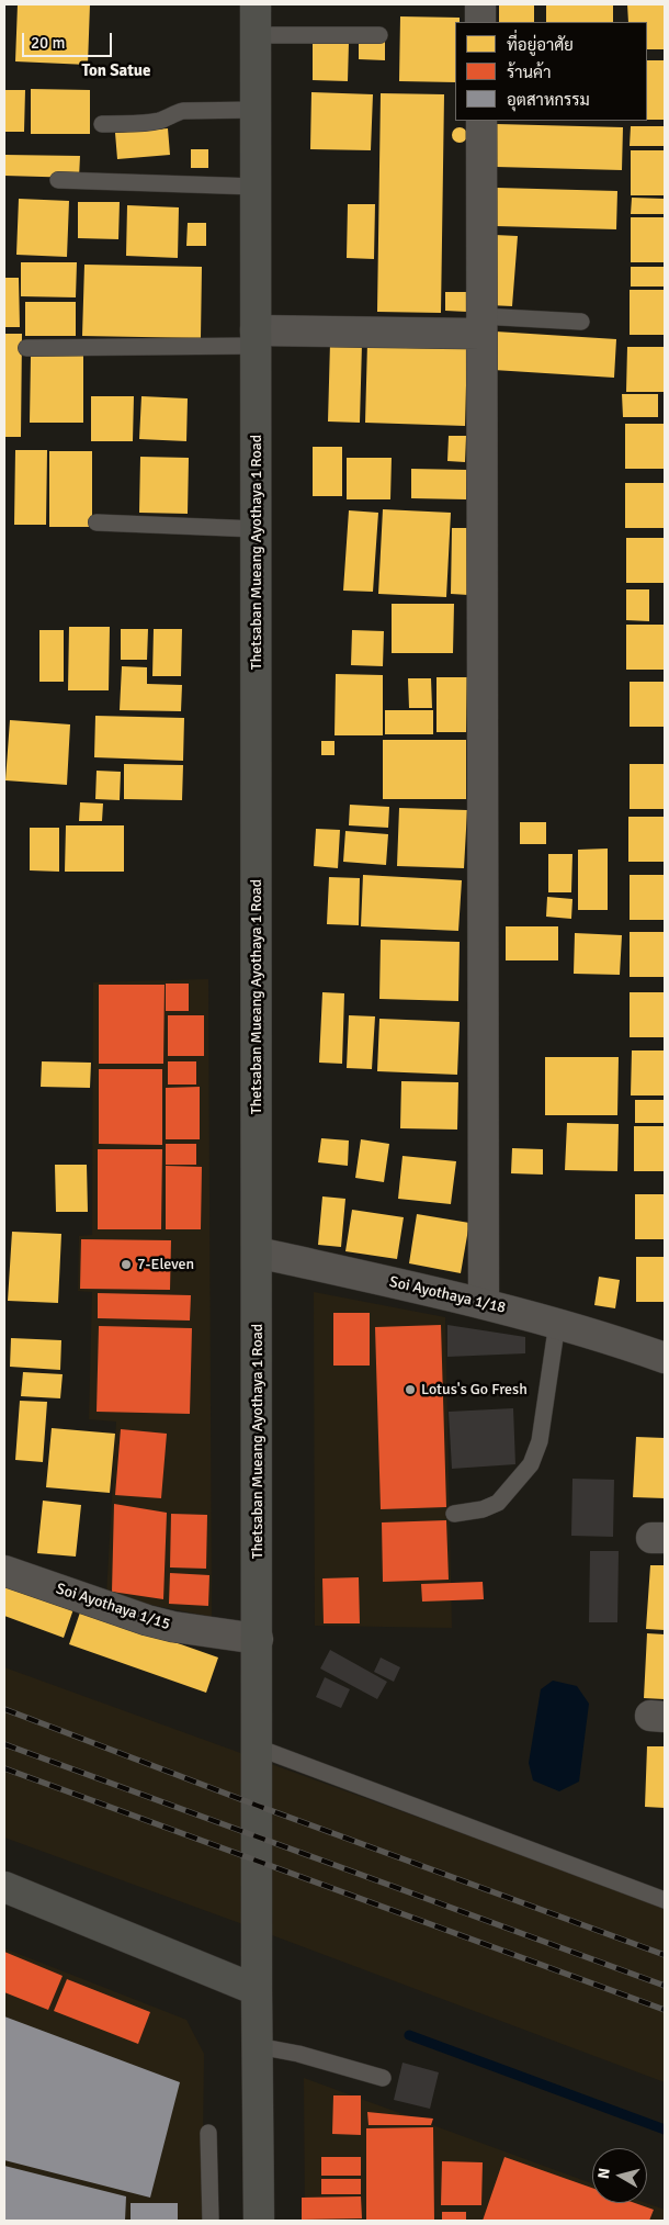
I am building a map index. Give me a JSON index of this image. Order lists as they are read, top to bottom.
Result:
{
  "streets": {
    "main road": ["Thetsaban Mueang Ayothaya 1 Road"],
    "street": ["Soi Ayothaya 1/18", "Soi Ayothaya 1/15"]
  },
  "crossings": [
    ["Thetsaban Mueang Ayothaya 1 Road", "Soi Ayothaya 1/18"],
    ["Thetsaban Mueang Ayothaya 1 Road", "Soi Ayothaya 1/15"]
  ],
  "districts": ["Ton Satue"],
  "places": ["7-Eleven", "Lotus's Go Fresh"],
  "legend": ["ที่อยู่อาศัย", "ร้านค้า", "อุตสาหกรรม"],
  "scale_bar": "20 m",
  "north": "left"
}
